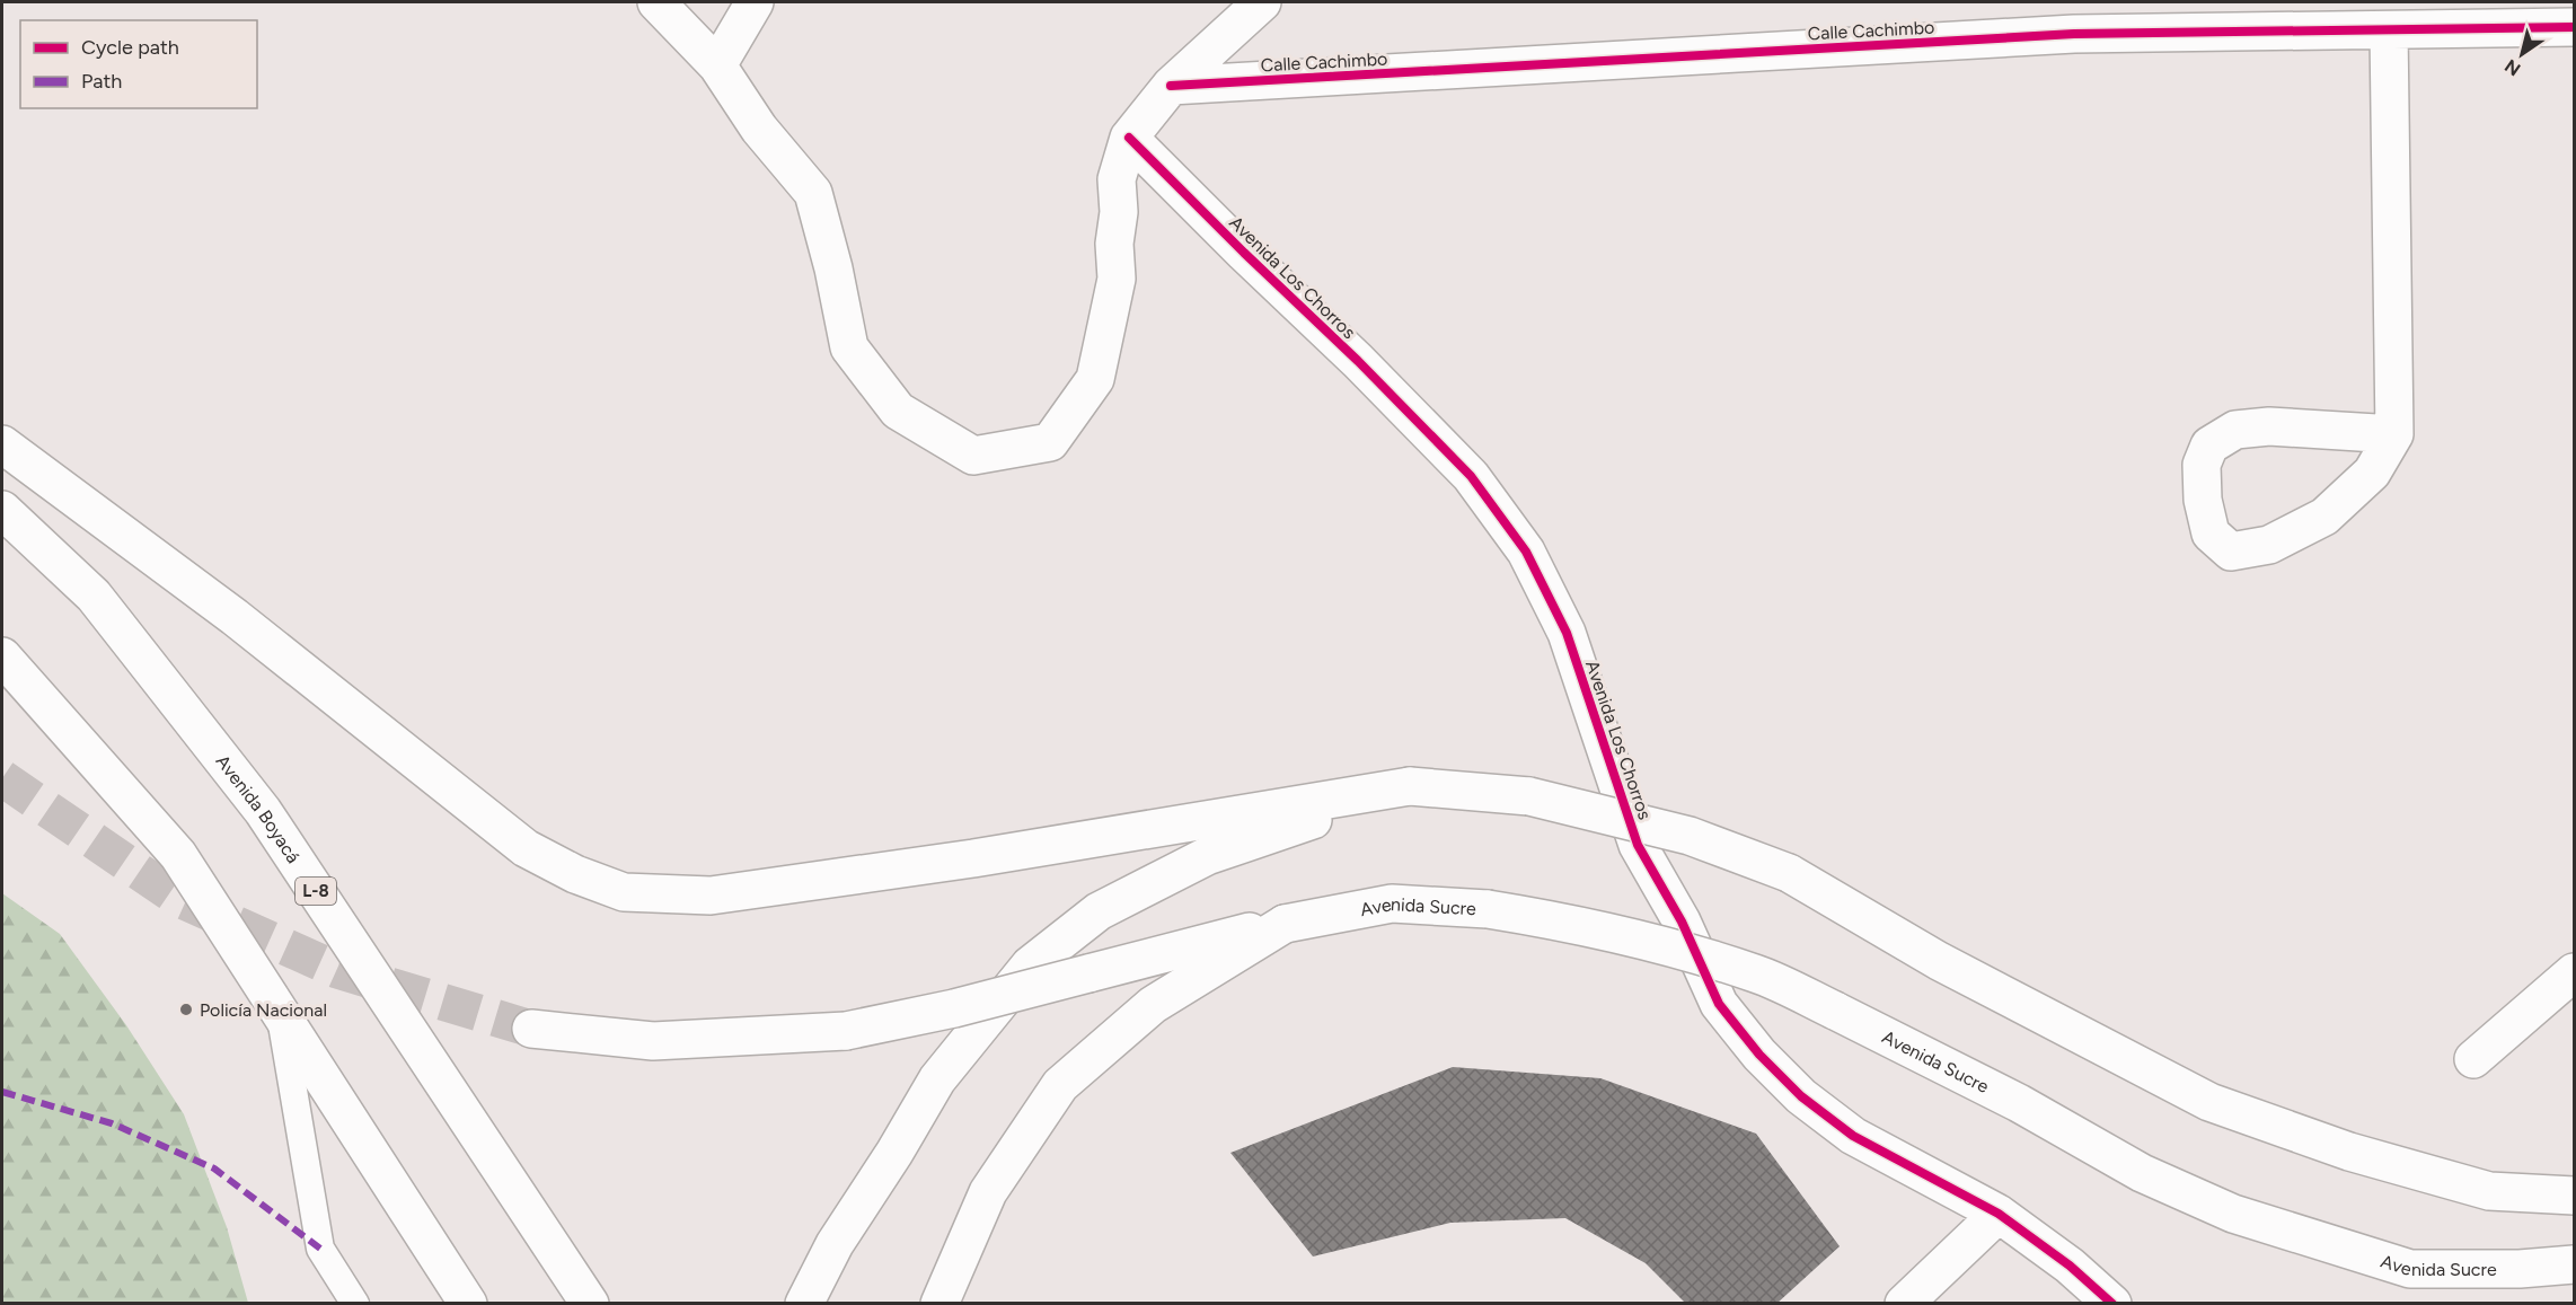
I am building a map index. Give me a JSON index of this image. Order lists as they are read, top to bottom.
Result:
{
  "streets": {
    "main road": [
      "Calle Cachimbo",
      "Avenida Los Chorros",
      "Avenida Boyacá",
      "L-8",
      "Avenida Sucre"
    ]
  },
  "places": ["Policía Nacional"],
  "legend": ["Cycle path", "Path"],
  "north": "bottom left"
}
